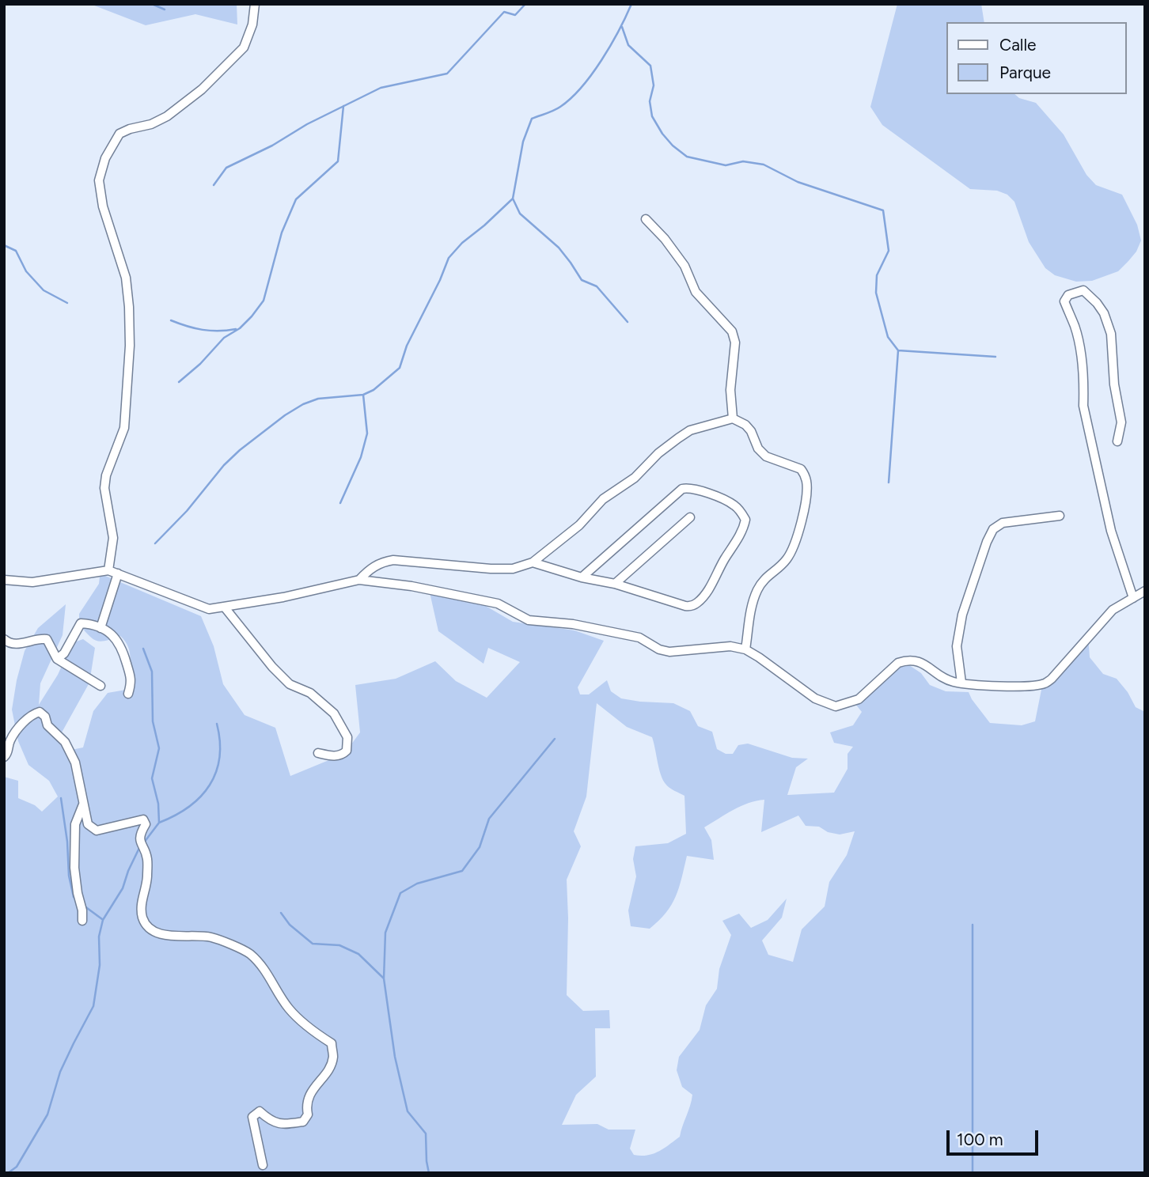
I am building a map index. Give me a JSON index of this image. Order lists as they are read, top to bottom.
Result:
{
  "legend": ["Calle", "Parque"],
  "scale_bar": "100 m"
}
